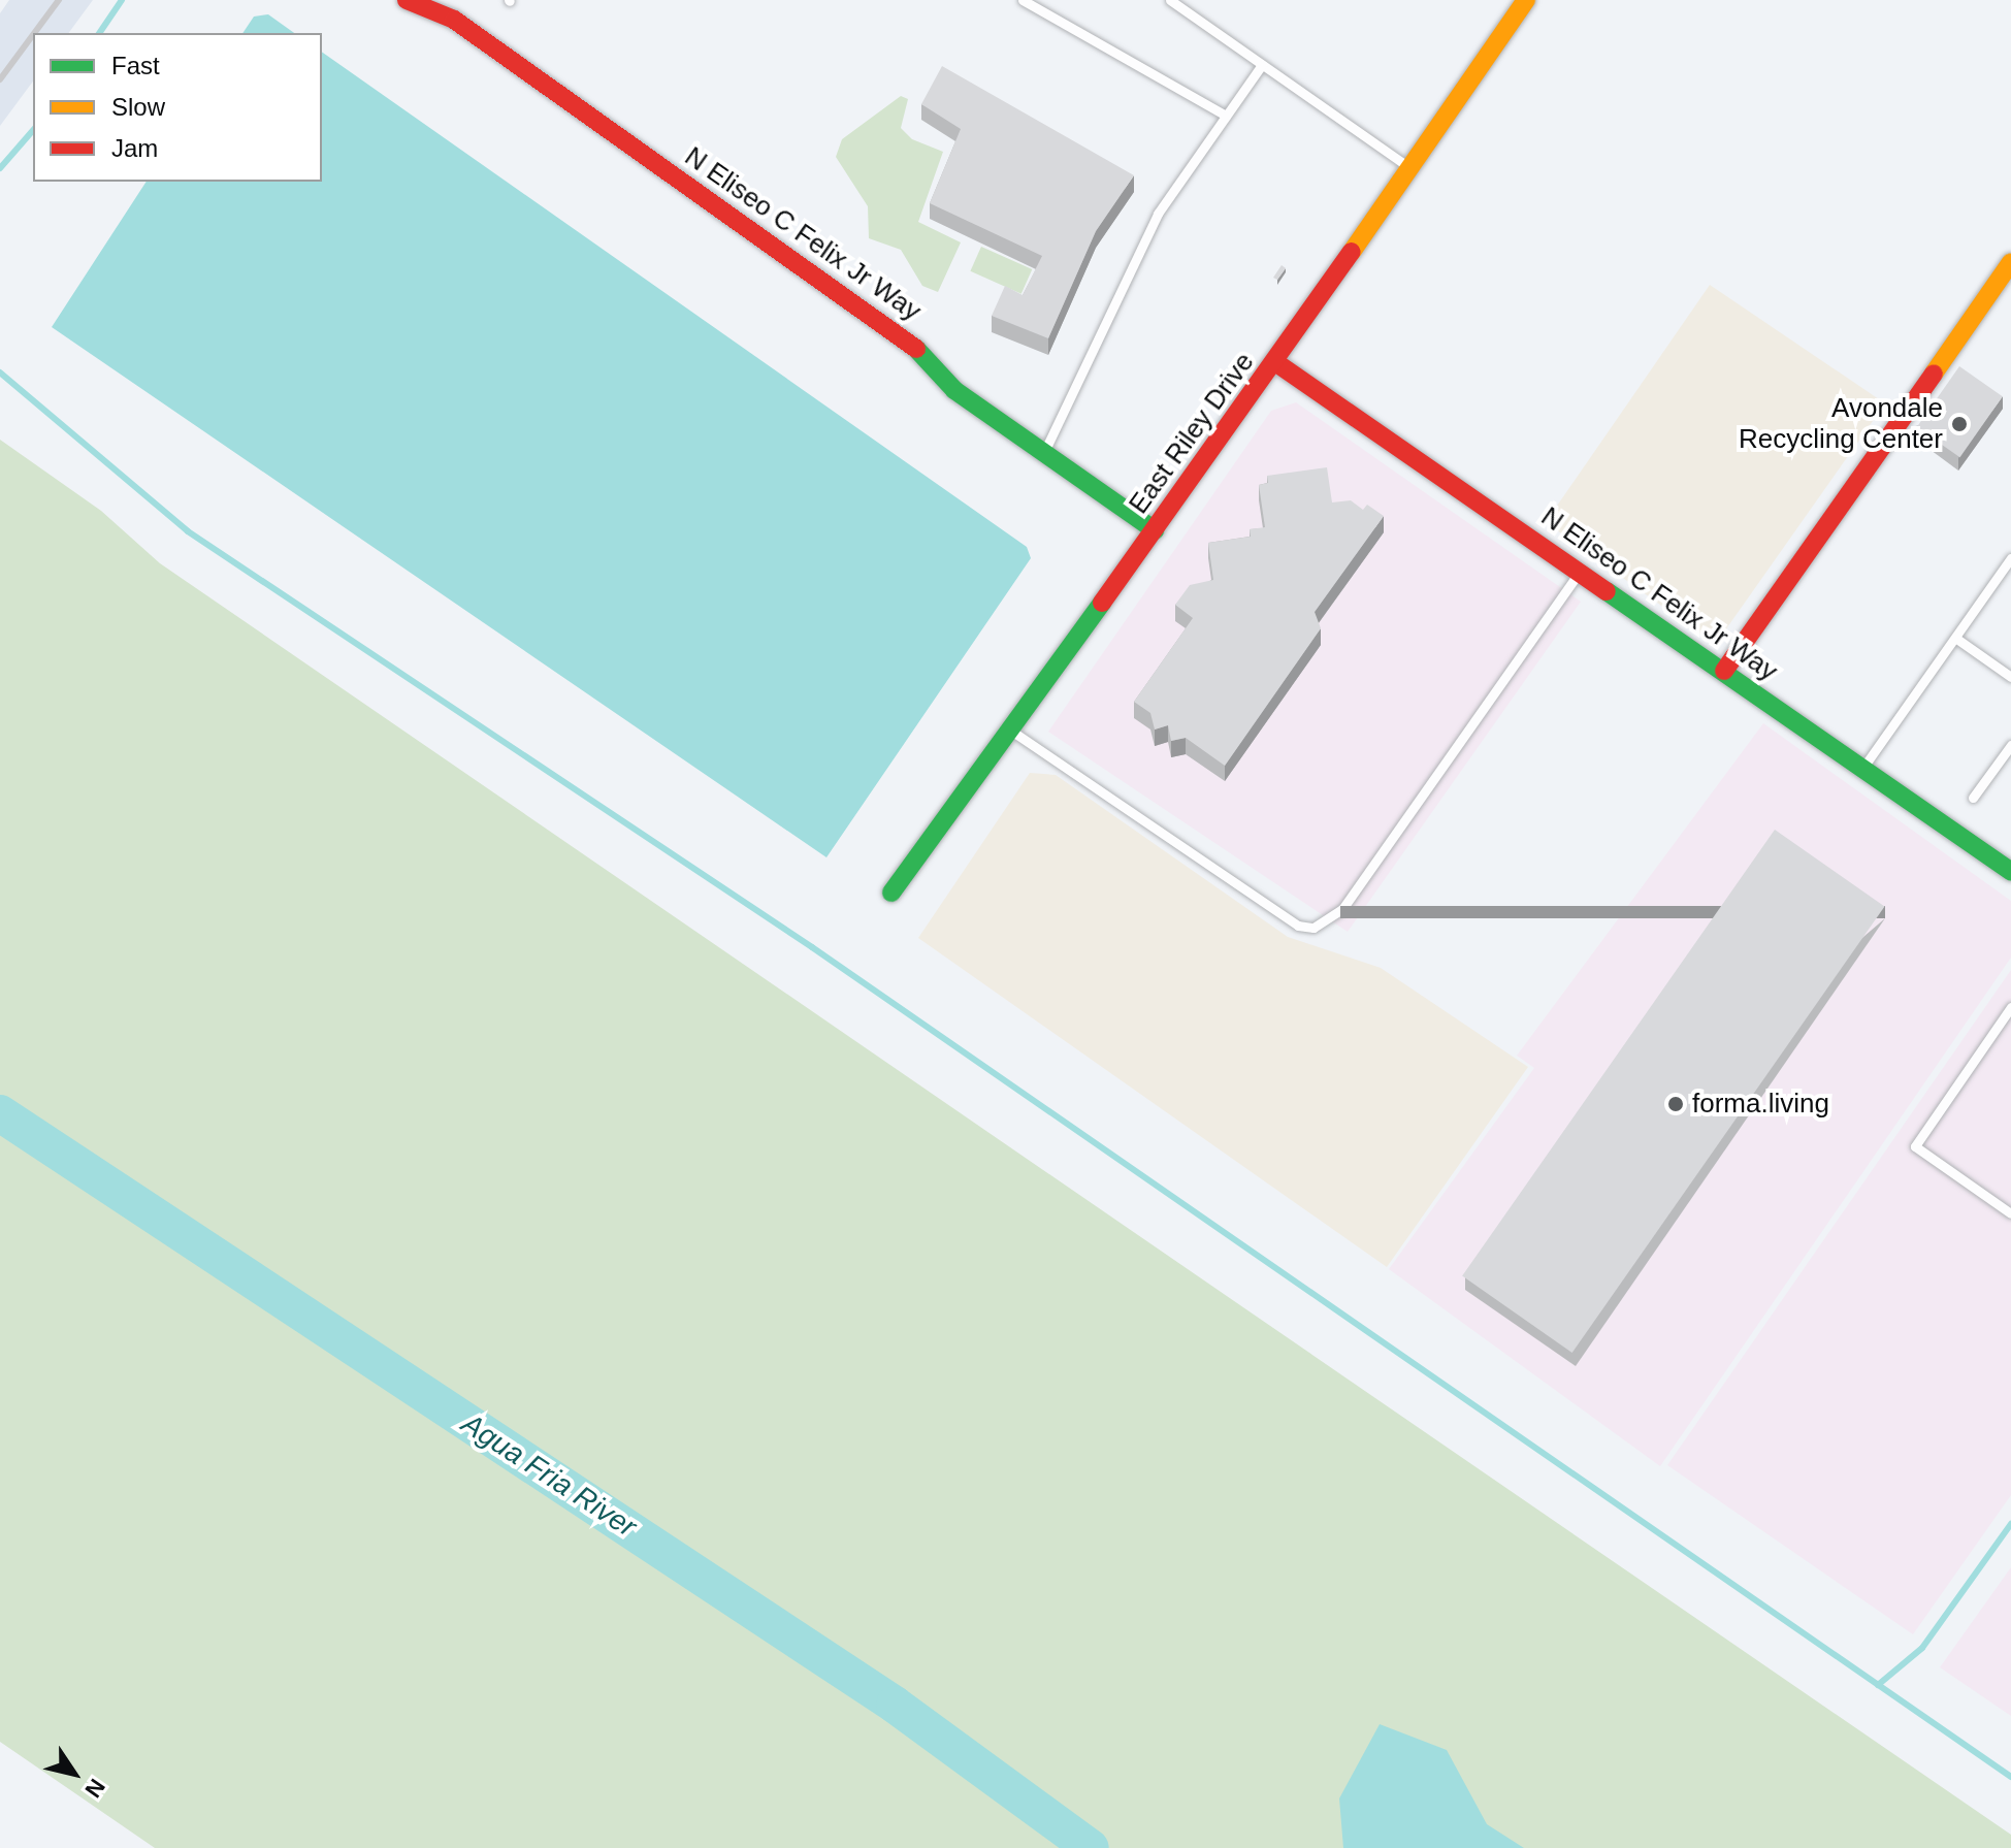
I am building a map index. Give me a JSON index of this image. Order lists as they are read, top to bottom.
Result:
{
  "streets": {
    "street": ["N Eliseo C Felix Jr Way", "East Riley Drive"]
  },
  "crossings": [
    ["N Eliseo C Felix Jr Way", "East Riley Drive"]
  ],
  "water": ["Agua Fria River"],
  "places": ["Avondale Recycling Center", "forma.living"],
  "legend": ["Fast", "Slow", "Jam"],
  "north": "bottom right"
}
